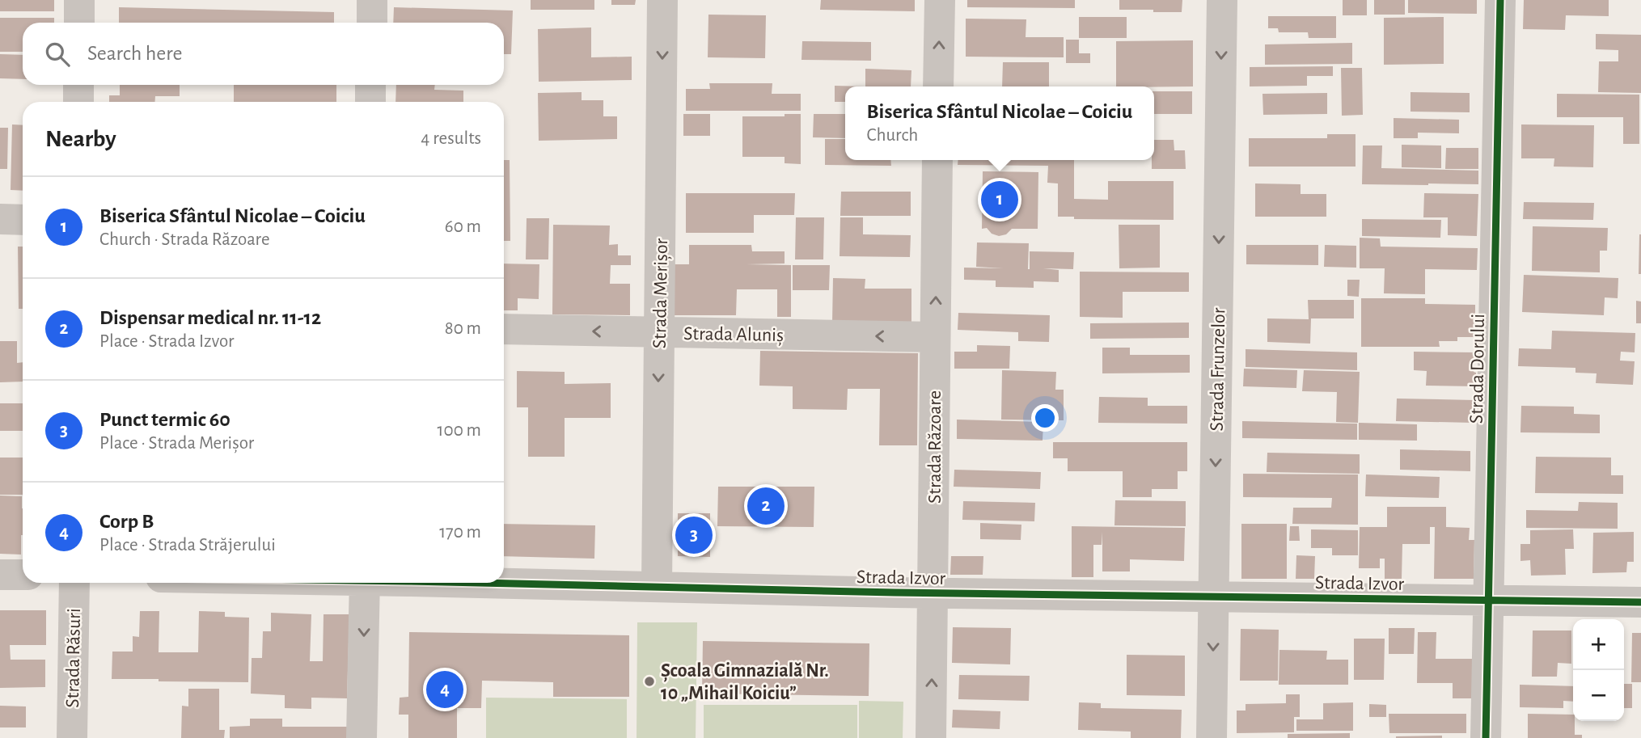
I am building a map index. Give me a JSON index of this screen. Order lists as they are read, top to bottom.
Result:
{
  "streets": {
    "street": [
      "Strada Merișor",
      "Strada Aluniș",
      "Strada Dorului",
      "Strada Frunzelor",
      "Strada Răzoare",
      "Strada Izvor",
      "Strada Răsuri"
    ]
  },
  "crossings": [
    ["Strada Merișor", "Strada Aluniș"],
    ["Strada Merișor", "Strada Izvor"],
    ["Strada Aluniș", "Strada Răzoare"],
    ["Strada Dorului", "Strada Izvor"],
    ["Strada Frunzelor", "Strada Izvor"],
    ["Strada Răzoare", "Strada Izvor"]
  ],
  "one_way": [
    "Strada Merișor",
    "Strada Aluniș",
    "Strada Frunzelor",
    "Strada Răzoare"
  ],
  "places": ["Școala Gimnazială Nr. 10 „Mihail Koiciu”"],
  "page": {
    "search": "Search here",
    "popup": ["Biserica Sfântul Nicolae – Coiciu", "Church"],
    "heading": ["Nearby", "4 results"],
    "list": [
      {
        "mark": "1",
        "name": "Biserica Sfântul Nicolae – Coiciu",
        "note": "Church · Strada Răzoare",
        "value": "60 m"
      },
      {
        "mark": "2",
        "name": "Dispensar medical nr. 11-12",
        "note": "Place · Strada Izvor",
        "value": "80 m"
      },
      {
        "mark": "3",
        "name": "Punct termic 60",
        "note": "Place · Strada Merișor",
        "value": "100 m"
      },
      {
        "mark": "4",
        "name": "Corp B",
        "note": "Place · Strada Străjerului",
        "value": "170 m"
      }
    ],
    "pins": [
      "1",
      "2",
      "3",
      "4"
    ],
    "map_buttons": ["+", "−"]
  }
}
